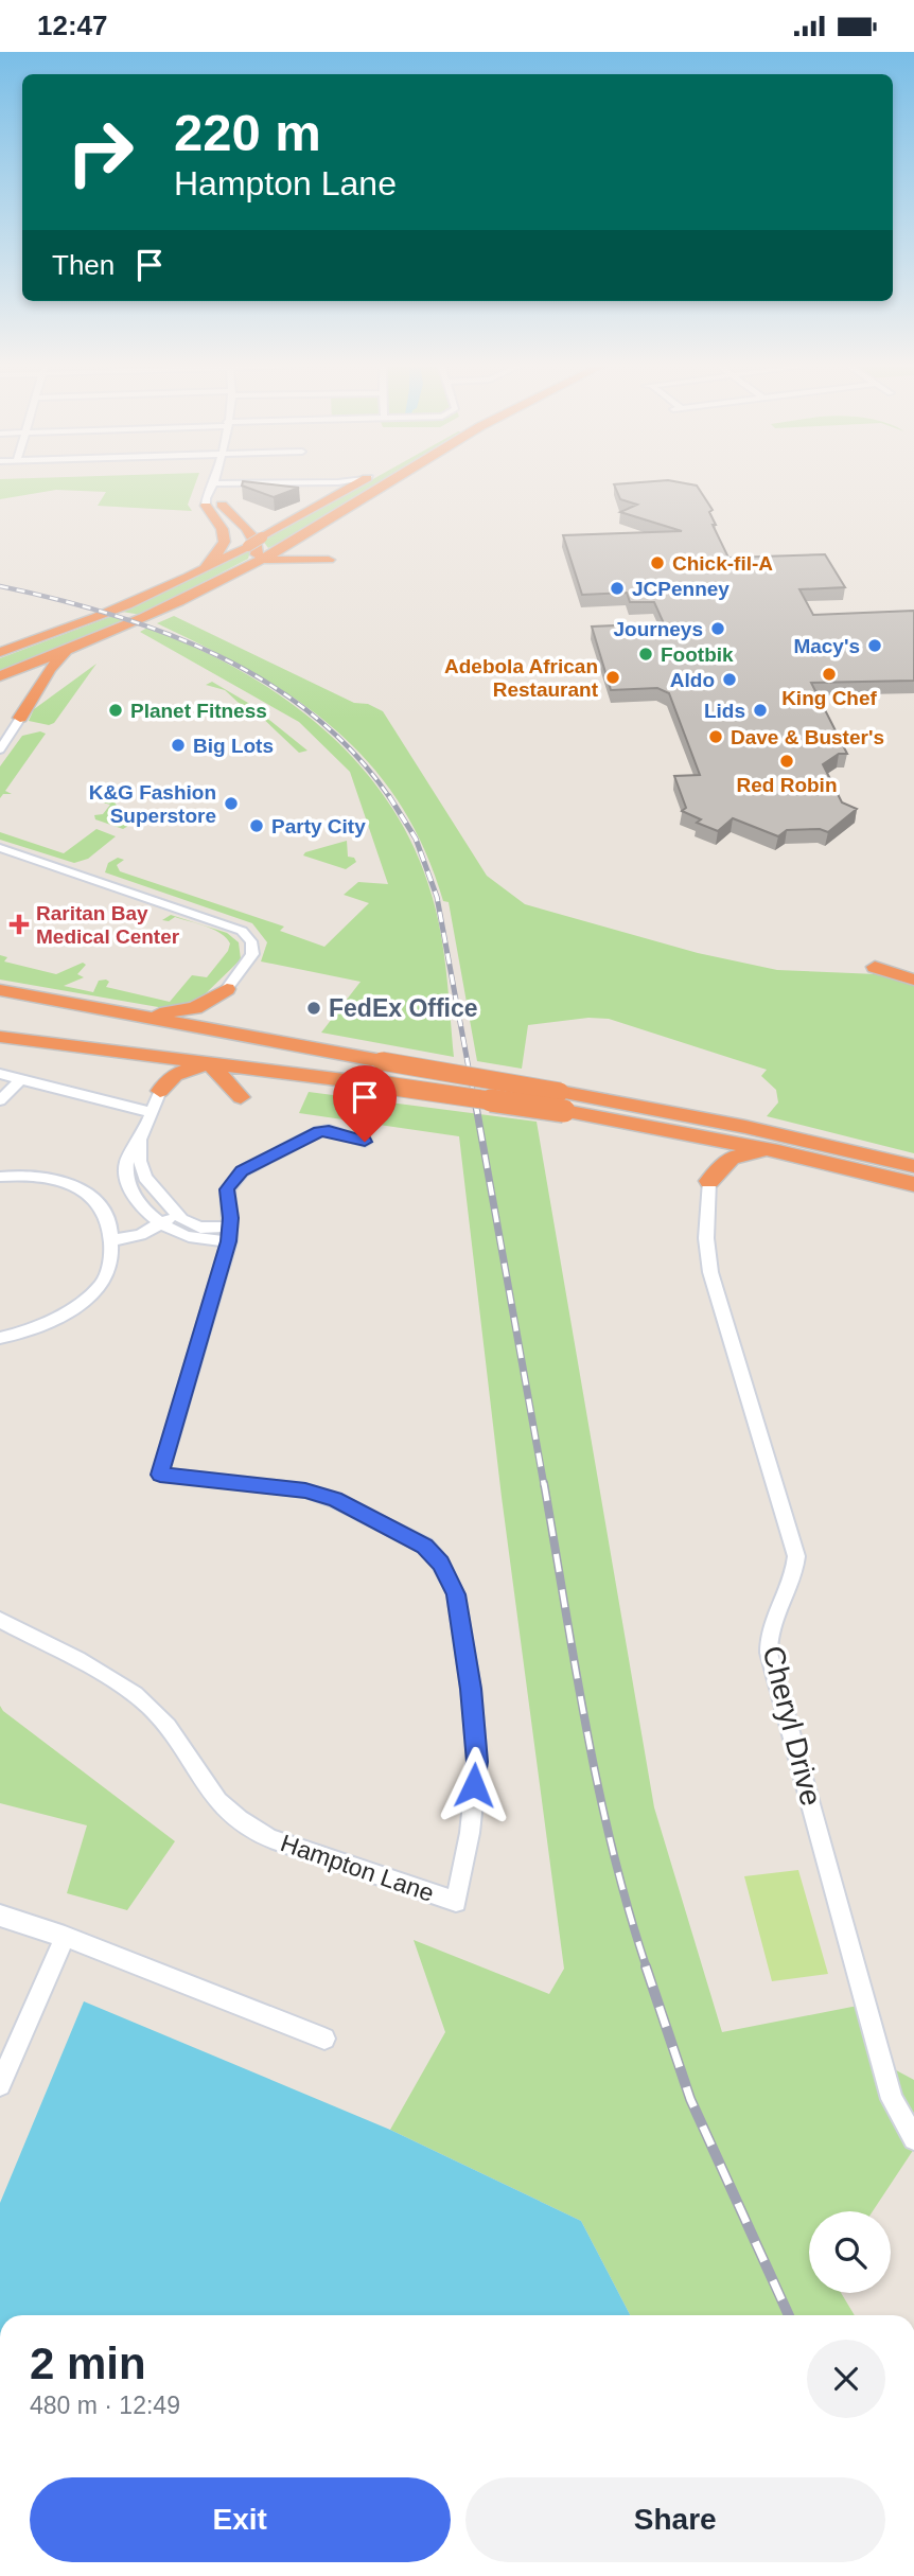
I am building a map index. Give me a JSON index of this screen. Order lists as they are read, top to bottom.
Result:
{
  "streets": {
    "street": ["Cheryl Drive", "Hampton Lane"]
  },
  "places": {
    "other": [
      "Chick-fil-A",
      "JCPenney",
      "Journeys",
      "Macy's",
      "Footbik",
      "King Chef",
      "Adebola African Restaurant",
      "Aldo",
      "Planet Fitness",
      "Lids",
      "Dave & Buster's",
      "Big Lots",
      "Red Robin",
      "K&G Fashion Superstore",
      "Party City",
      "FedEx Office"
    ],
    "health": ["Raritan Bay Medical Center"]
  },
  "page": {
    "status": "12:47",
    "turn": ["220 m", "Hampton Lane"],
    "then": "Then",
    "heading": ["2 min", "480 m · 12:49"],
    "buttons": ["Exit", "Share"]
  }
}
